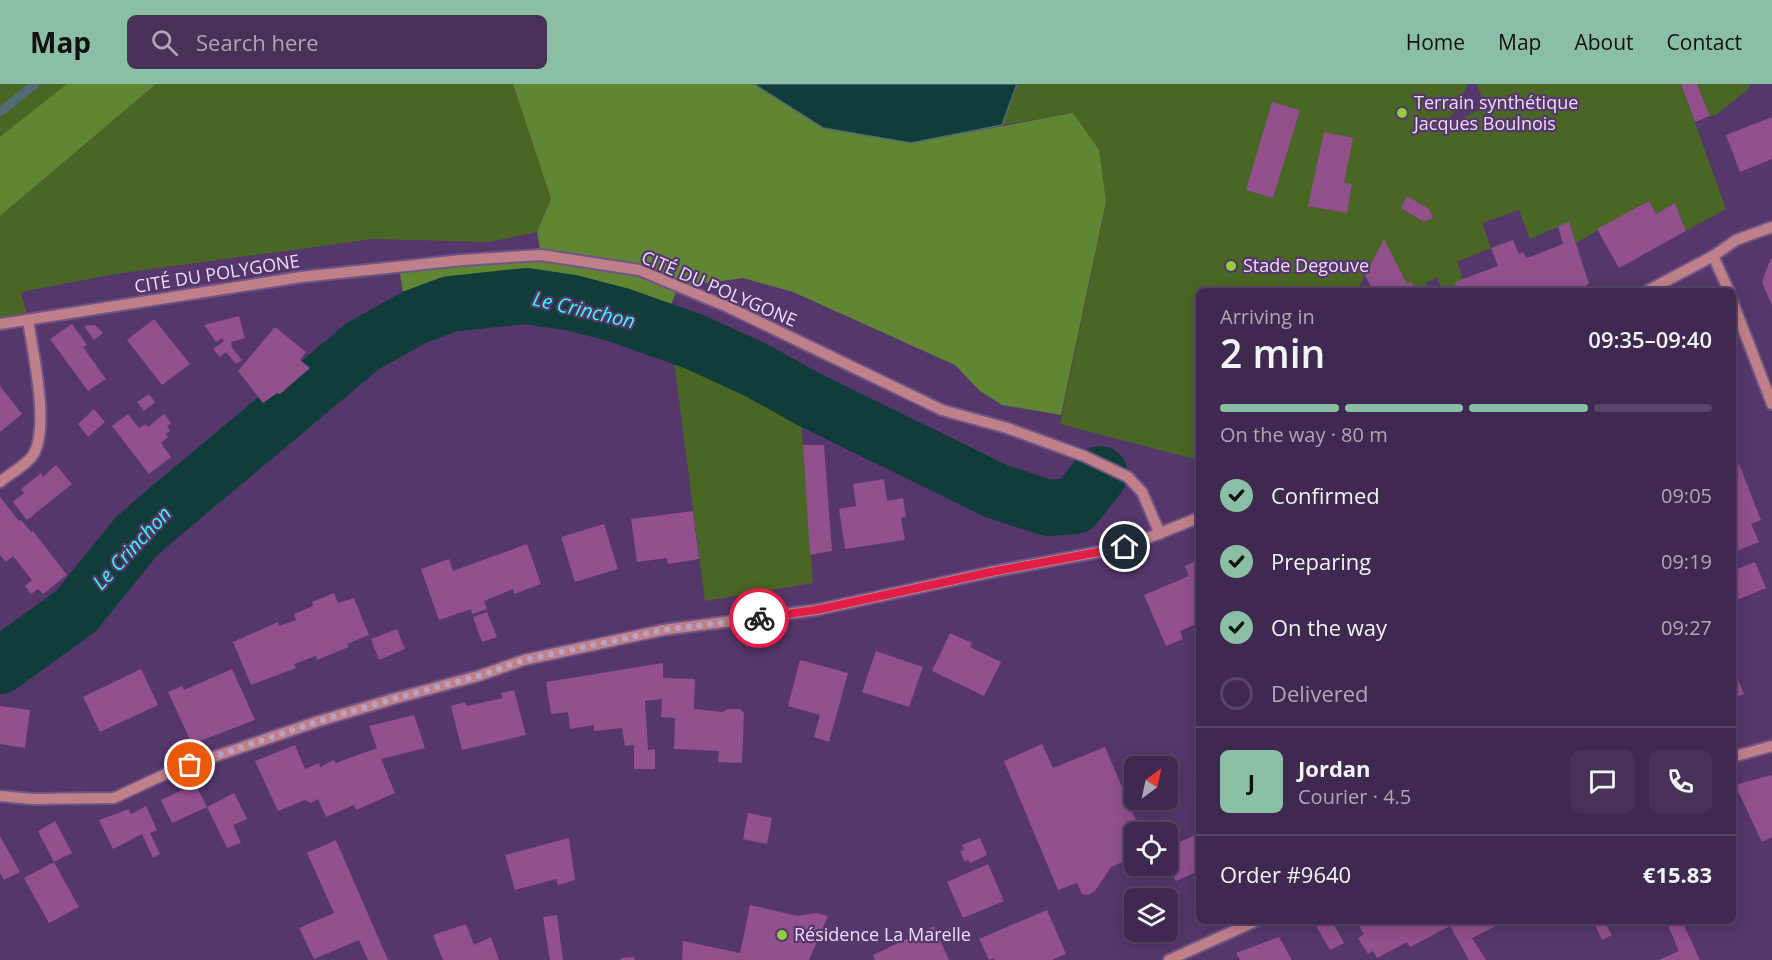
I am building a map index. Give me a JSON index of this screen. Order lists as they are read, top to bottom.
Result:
{
  "streets": {
    "street": ["CITÉ DU POLYGONE"]
  },
  "water": ["Le Crinchon"],
  "places": ["Terrain synthétique Jacques Boulnois", "Stade Degouve", "Résidence La Marelle"],
  "north": "top right",
  "page": {
    "header": "Map",
    "search": "Search here",
    "nav": [
      "Home",
      "Map",
      "About",
      "Contact"
    ],
    "heading": ["2 min", "Arriving in", "09:35–09:40"],
    "panel": [
      "Jordan",
      "Courier · 4.5",
      "Order #9640",
      "€15.83"
    ],
    "bar": "On the way · 80 m",
    "list": [
      ["Confirmed", "09:05"],
      ["Preparing", "09:19"],
      ["On the way", "09:27"],
      "Delivered"
    ],
    "round": "J"
  }
}
